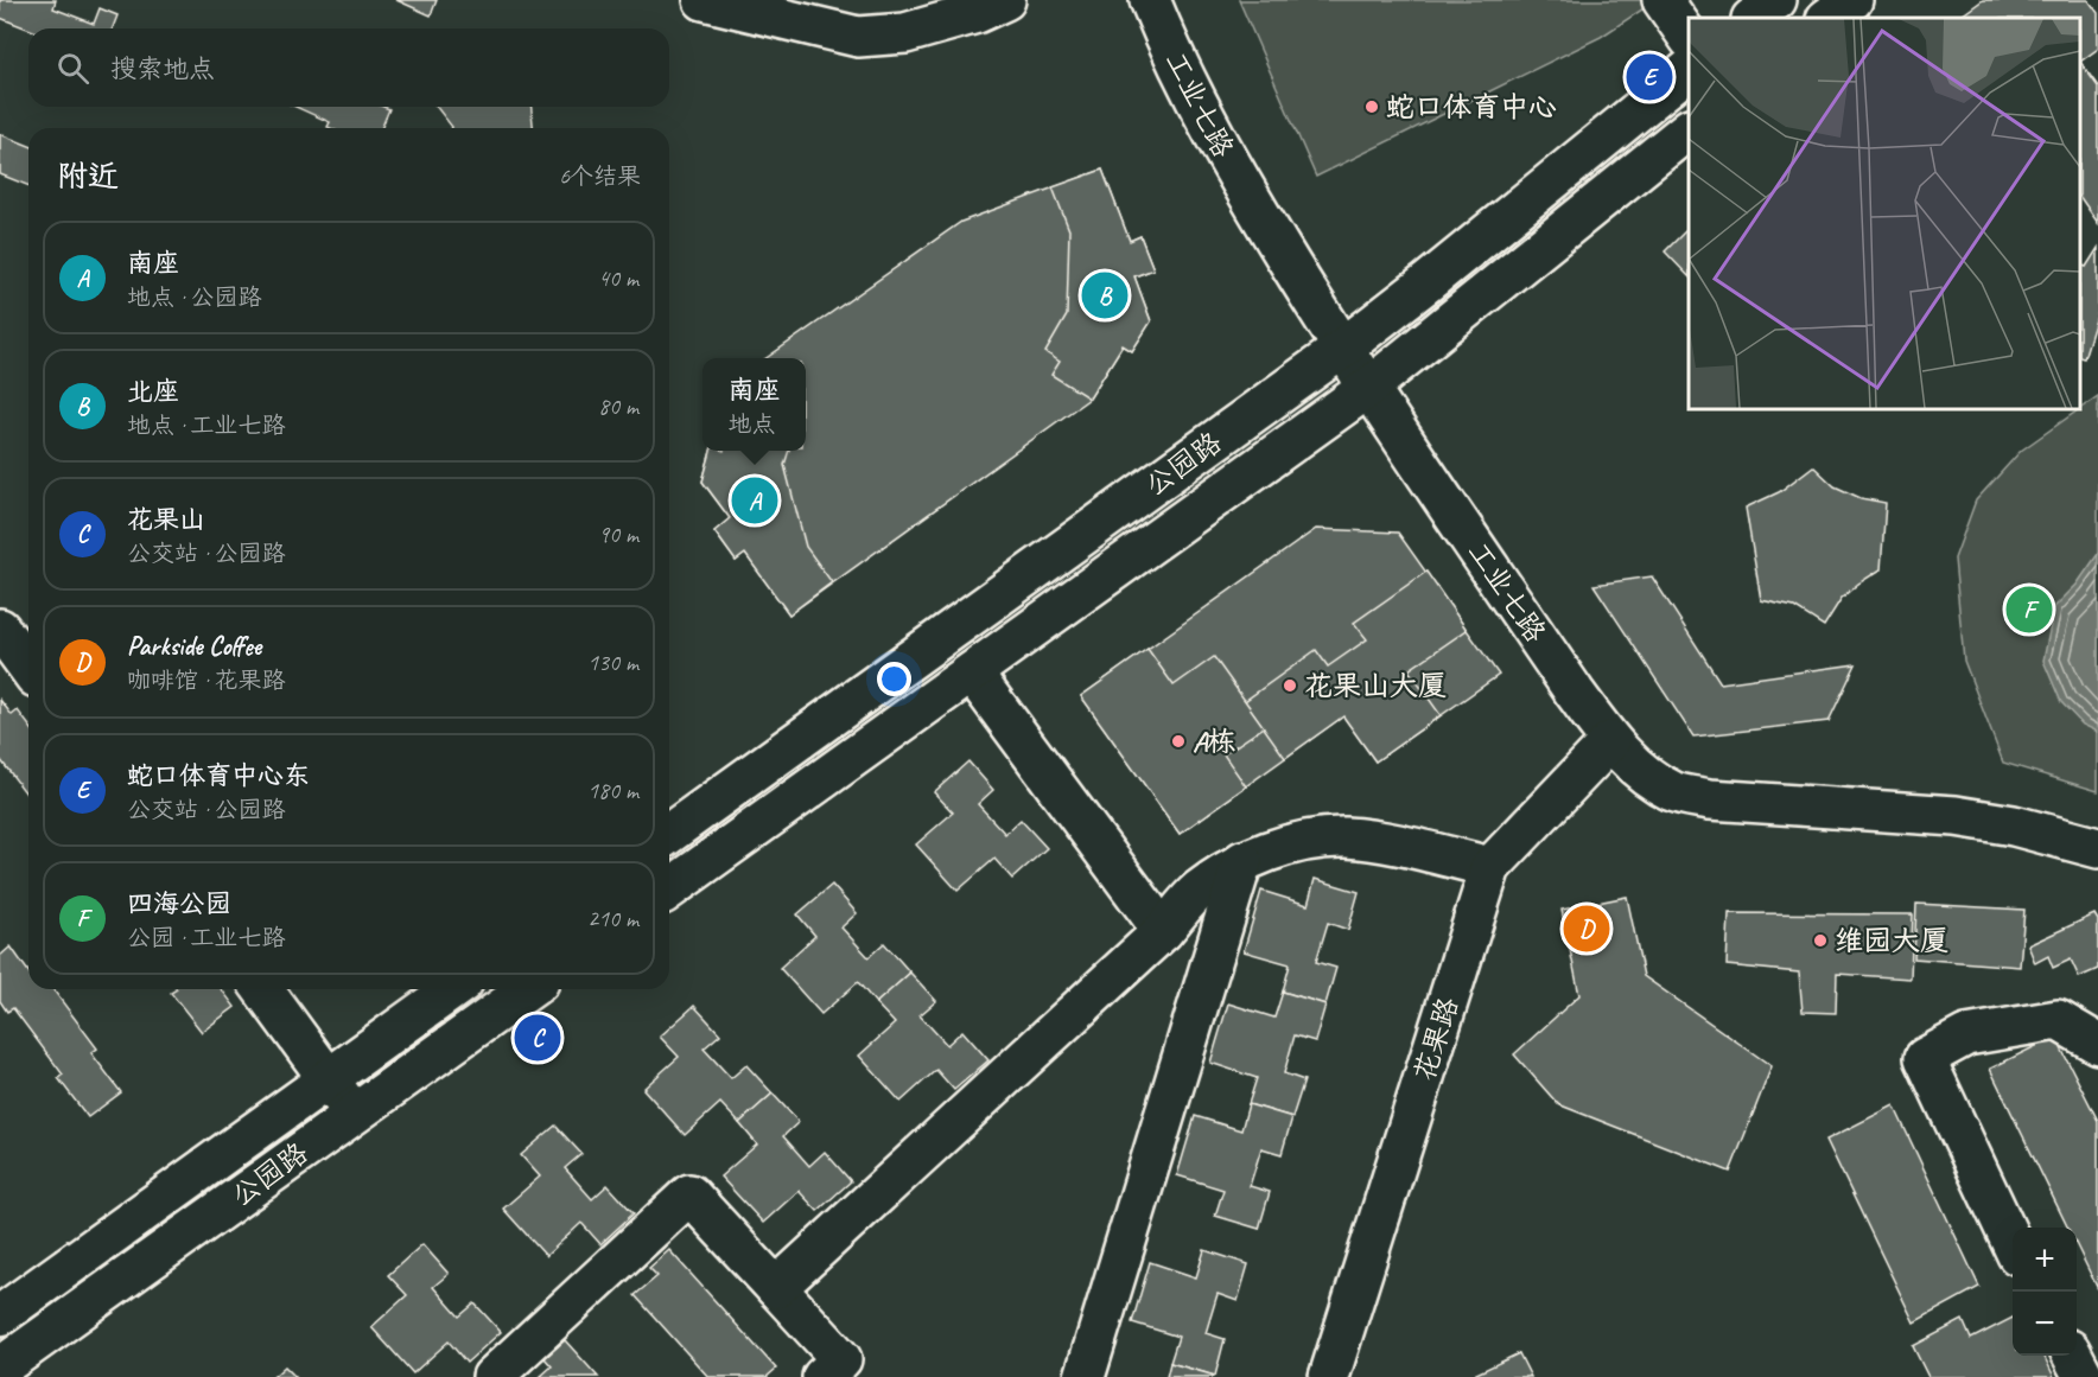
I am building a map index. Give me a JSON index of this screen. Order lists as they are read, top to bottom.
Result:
{
  "streets": {
    "street": ["工业七路", "公园路", "花果路"]
  },
  "crossings": [
    ["工业七路", "公园路"],
    ["工业七路", "花果路"]
  ],
  "places": [
    "蛇口体育中心",
    "花果山大厦",
    "A栋",
    "维园大厦"
  ],
  "page": {
    "search": "搜索地点",
    "pins": [
      "E",
      "B",
      "A",
      "F",
      "D",
      "C"
    ],
    "heading": ["附近", "6个结果"],
    "list": [
      {
        "mark": "A",
        "name": "南座",
        "note": "地点 · 公园路",
        "value": "40 m"
      },
      {
        "mark": "B",
        "name": "北座",
        "note": "地点 · 工业七路",
        "value": "80 m"
      },
      {
        "mark": "C",
        "name": "花果山",
        "note": "公交站 · 公园路",
        "value": "90 m"
      },
      {
        "mark": "D",
        "name": "Parkside Coffee",
        "note": "咖啡馆 · 花果路",
        "value": "130 m"
      },
      {
        "mark": "E",
        "name": "蛇口体育中心东",
        "note": "公交站 · 公园路",
        "value": "180 m"
      },
      {
        "mark": "F",
        "name": "四海公园",
        "note": "公园 · 工业七路",
        "value": "210 m"
      }
    ],
    "popup": ["南座", "地点"],
    "map_buttons": ["+", "−"]
  }
}
